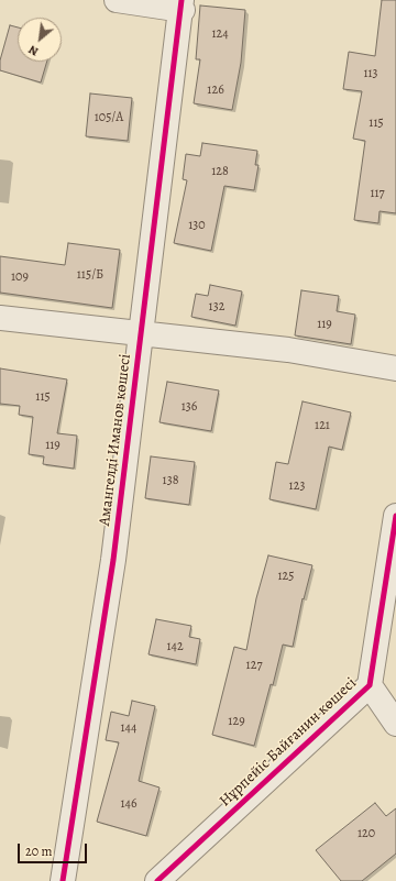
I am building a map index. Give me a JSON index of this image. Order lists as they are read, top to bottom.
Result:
{
  "streets": {
    "street": ["Амангелді Иманов көшесі", "Нұрпейіс Байғанин көшесі"]
  },
  "house_numbers": [
    "124",
    "113",
    "126",
    "105/А",
    "115",
    "128",
    "117",
    "130",
    "115/Б",
    "109",
    "132",
    "119",
    "115",
    "136",
    "121",
    "119",
    "138",
    "123",
    "125",
    "142",
    "127",
    "129",
    "144",
    "146",
    "120"
  ],
  "scale_bar": "20 m",
  "north": "bottom left"
}
